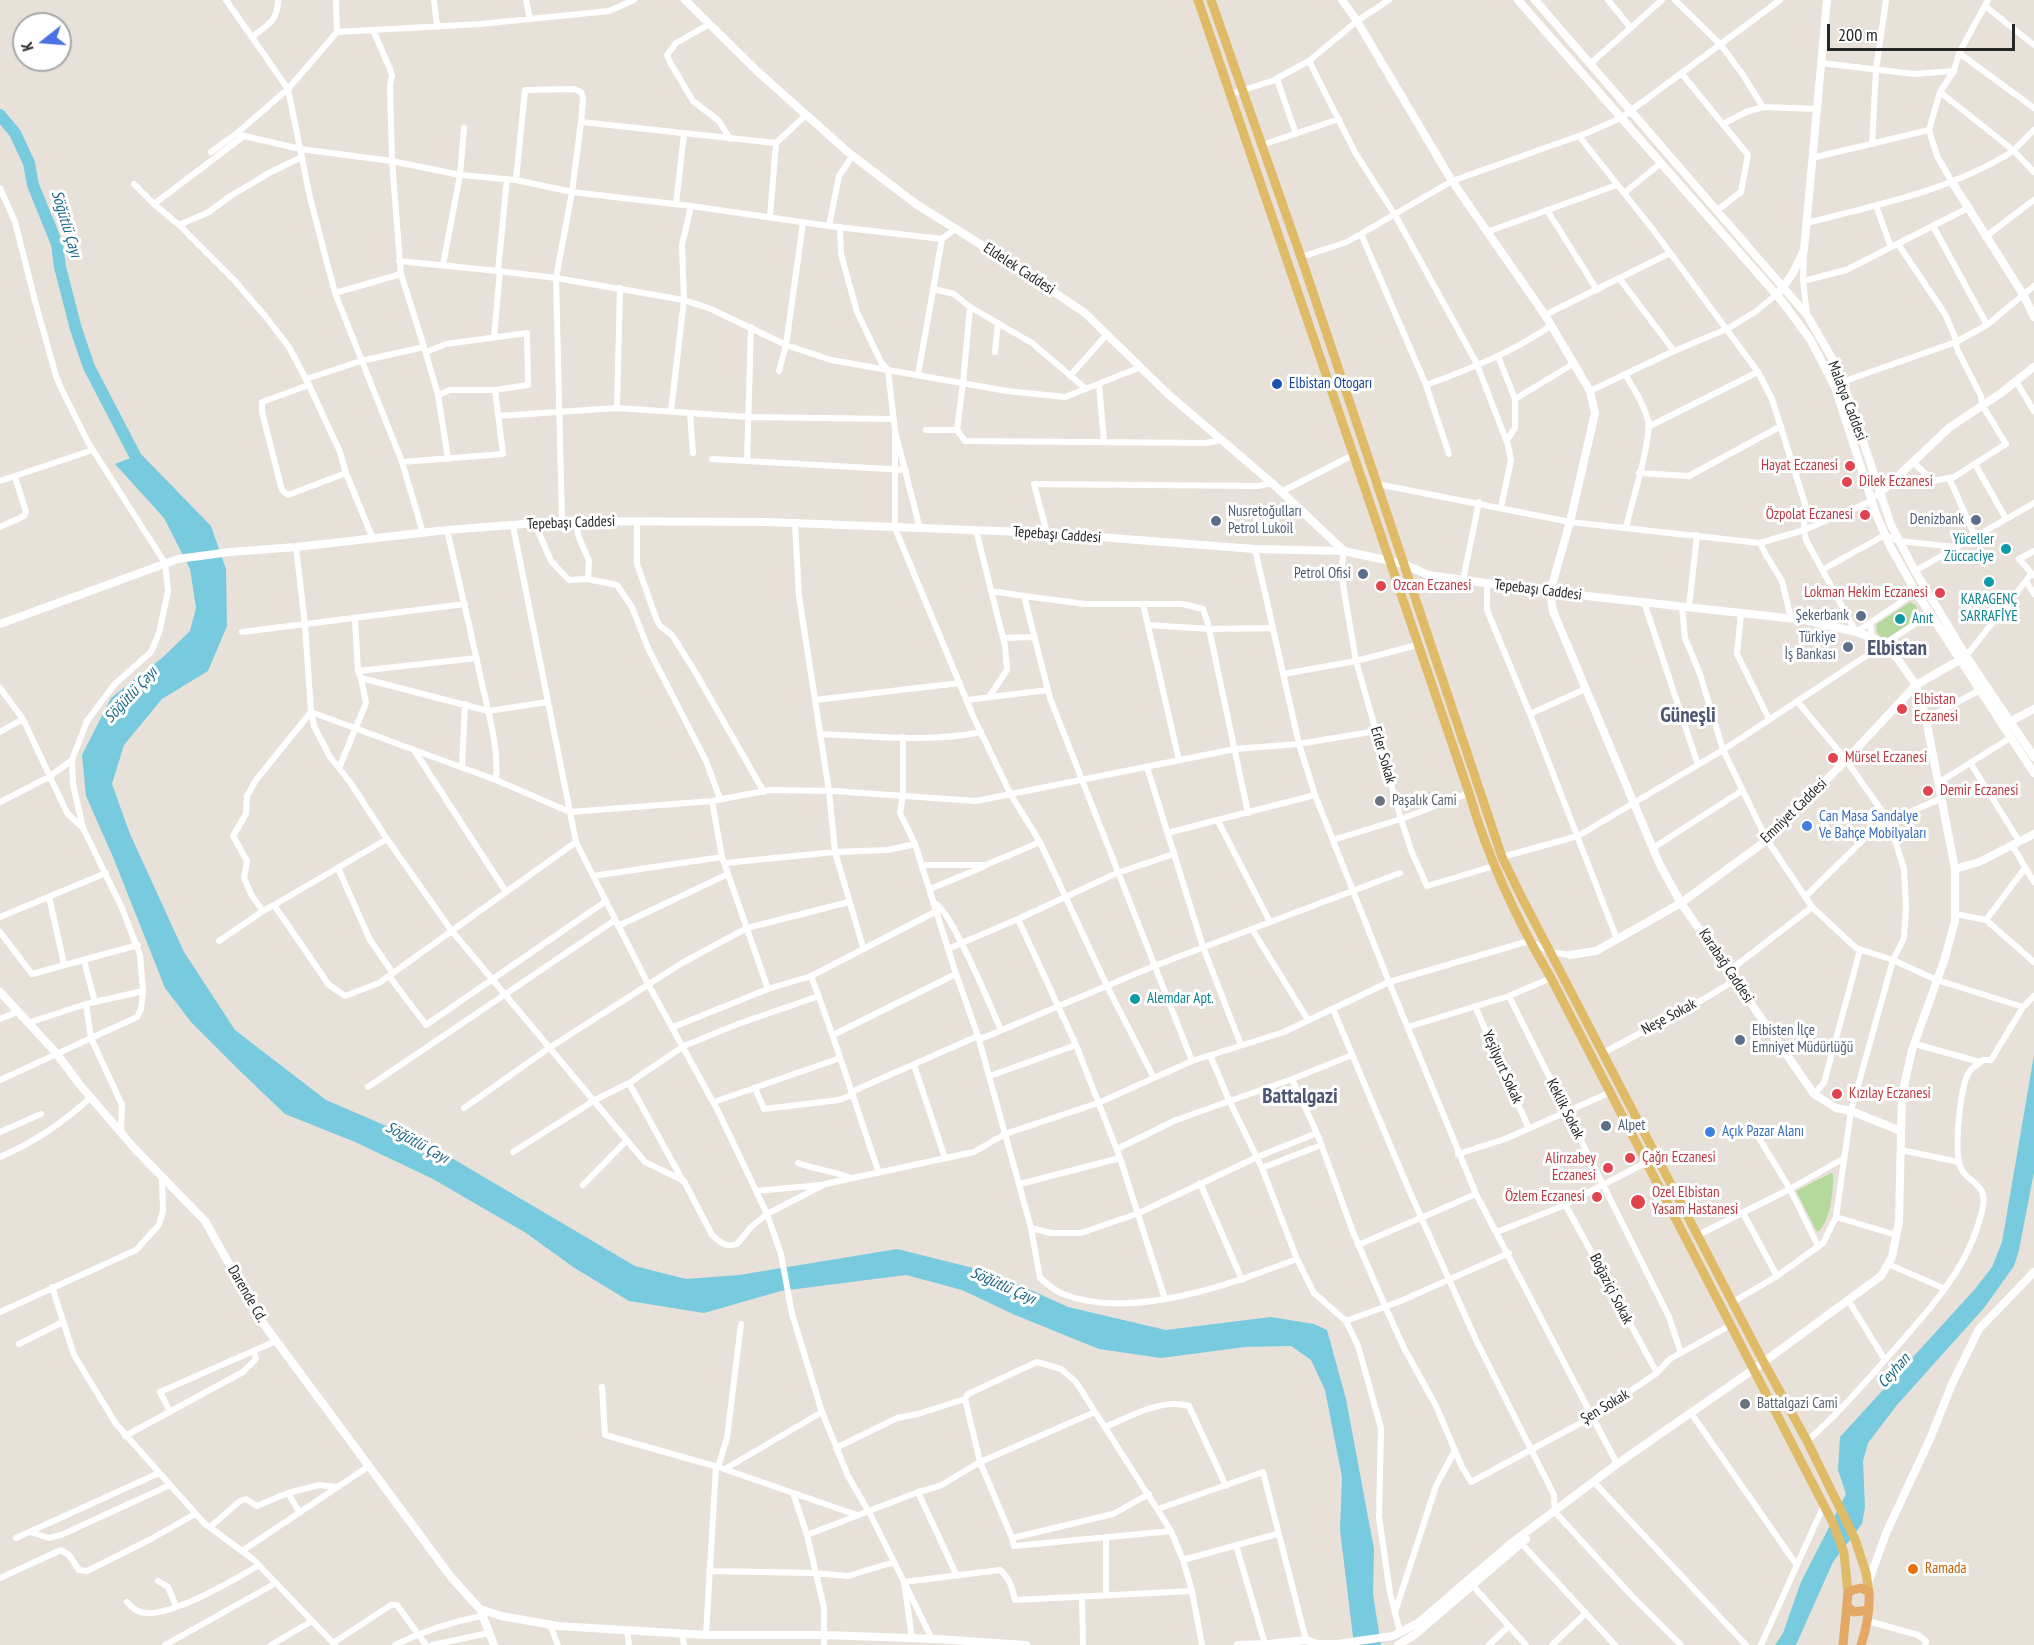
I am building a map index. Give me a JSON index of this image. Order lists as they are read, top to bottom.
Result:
{
  "streets": {
    "main road": ["Tepebaşı Caddesi"],
    "street": [
      "Eldelek Caddesi",
      "Malatya Caddesi",
      "Erler Sokak",
      "Emniyet Caddesi",
      "Karabağ Caddesi",
      "Neşe Sokak",
      "Yeşilyurt Sokak",
      "Keklik Sokak",
      "Boğaziçi Sokak",
      "Darende Cd.",
      "Şen Sokak"
    ]
  },
  "crossings": [
    ["Eldelek Caddesi", "Tepebaşı Caddesi"],
    ["Eldelek Caddesi", "Erler Sokak"],
    ["Malatya Caddesi", "Emniyet Caddesi"],
    ["Tepebaşı Caddesi", "Erler Sokak"],
    ["Tepebaşı Caddesi", "Karabağ Caddesi"],
    ["Emniyet Caddesi", "Karabağ Caddesi"],
    ["Karabağ Caddesi", "Neşe Sokak"],
    ["Keklik Sokak", "Şen Sokak"],
    ["Boğaziçi Sokak", "Şen Sokak"]
  ],
  "districts": ["Elbistan", "Güneşli", "Battalgazi"],
  "water": ["Söğütlü Çayı", "Ceyhan"],
  "places": [
    "Elbistan Otogarı",
    "Hayat Eczanesi",
    "Dilek Eczanesi",
    "Özpolat Eczanesi",
    "Denizbank",
    "Nusretoğulları Petrol Lukoil",
    "Yüceller Züccaciye",
    "Petrol Ofisi",
    "KARAGENÇ SARRAFİYE",
    "Ozcan Eczanesi",
    "Lokman Hekim Eczanesi",
    "Şekerbank",
    "Anıt",
    "Türkiye İş Bankası",
    "Elbistan Eczanesi",
    "Mürsel Eczanesi",
    "Demir Eczanesi",
    "Paşalık Cami",
    "Can Masa Sandalye Ve Bahçe Mobilyaları",
    "Alemdar Apt.",
    "Elbisten İlçe Emniyet Müdürlüğü",
    "Kızılay Eczanesi",
    "Alpet",
    "Açık Pazar Alanı",
    "Çağrı Eczanesi",
    "Alirızabey Eczanesi",
    "Özlem Eczanesi",
    "Ozel Elbistan Yasam Hastanesi",
    "Battalgazi Cami",
    "Ramada"
  ],
  "scale_bar": "200 m",
  "north": "left"
}
